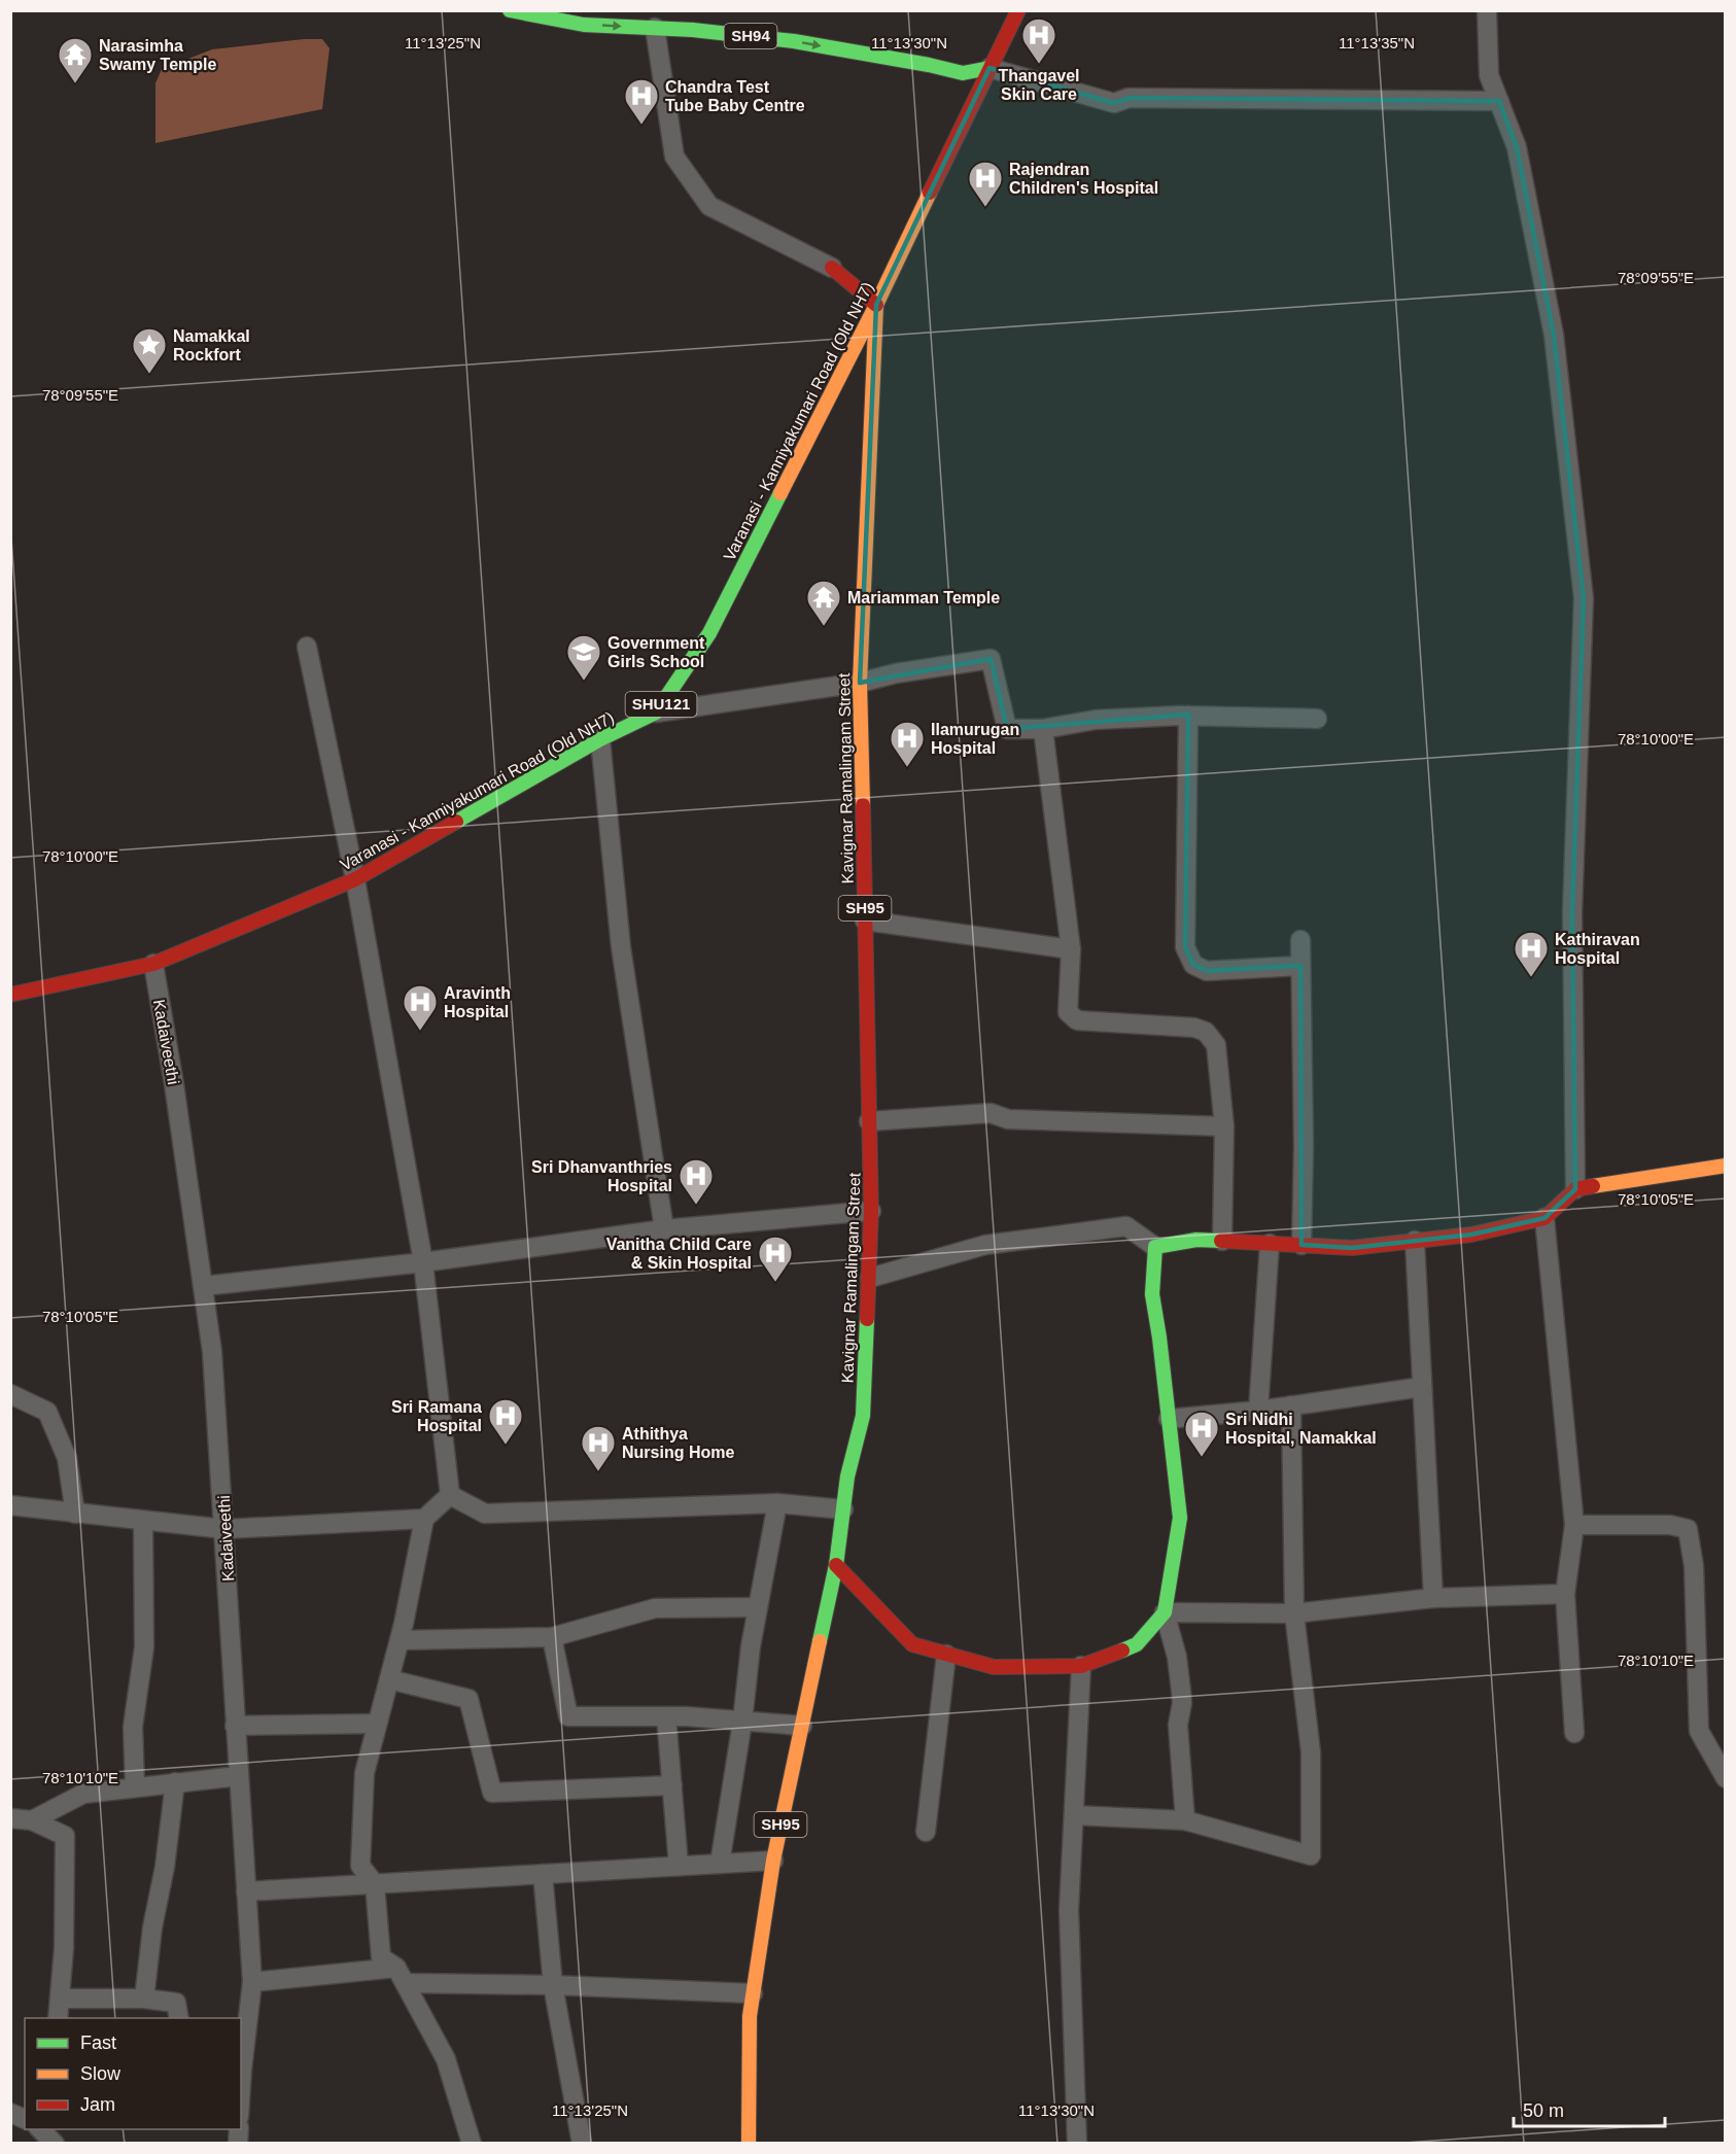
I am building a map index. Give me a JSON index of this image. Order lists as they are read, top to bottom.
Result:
{
  "streets": {
    "main road": [
      "SH94",
      "Varanasi - Kanniyakumari Road (Old NH7)",
      "SHU121",
      "Kavignar Ramalingam Street",
      "SH95"
    ],
    "street": ["Kadaiveethi"]
  },
  "crossings": [
    ["SH94", "Varanasi - Kanniyakumari Road (Old NH7)"],
    ["Varanasi - Kanniyakumari Road (Old NH7)", "Kavignar Ramalingam Street"],
    ["Varanasi - Kanniyakumari Road (Old NH7)", "Kadaiveethi"],
    ["Kavignar Ramalingam Street", "SH95"]
  ],
  "places": {
    "hospital": [
      "Thangavel Skin Care",
      "Chandra Test Tube Baby Centre",
      "Rajendran Children's Hospital",
      "Ilamurugan Hospital",
      "Kathiravan Hospital",
      "Aravinth Hospital",
      "Sri Dhanvanthries Hospital",
      "Vanitha Child Care & Skin Hospital",
      "Sri Ramana Hospital",
      "Sri Nidhi Hospital, Namakkal",
      "Athithya Nursing Home"
    ],
    "temple": ["Narasimha Swamy Temple", "Mariamman Temple"],
    "place": ["Namakkal Rockfort"],
    "school or university": ["Government Girls School"]
  },
  "legend": ["Fast", "Slow", "Jam"],
  "scale_bar": "50 m",
  "coordinates": [
    "11°13'25\"N",
    "11°13'30\"N",
    "11°13'35\"N",
    "78°09'55\"E",
    "78°10'00\"E",
    "78°10'05\"E",
    "78°10'10\"E"
  ]
}
